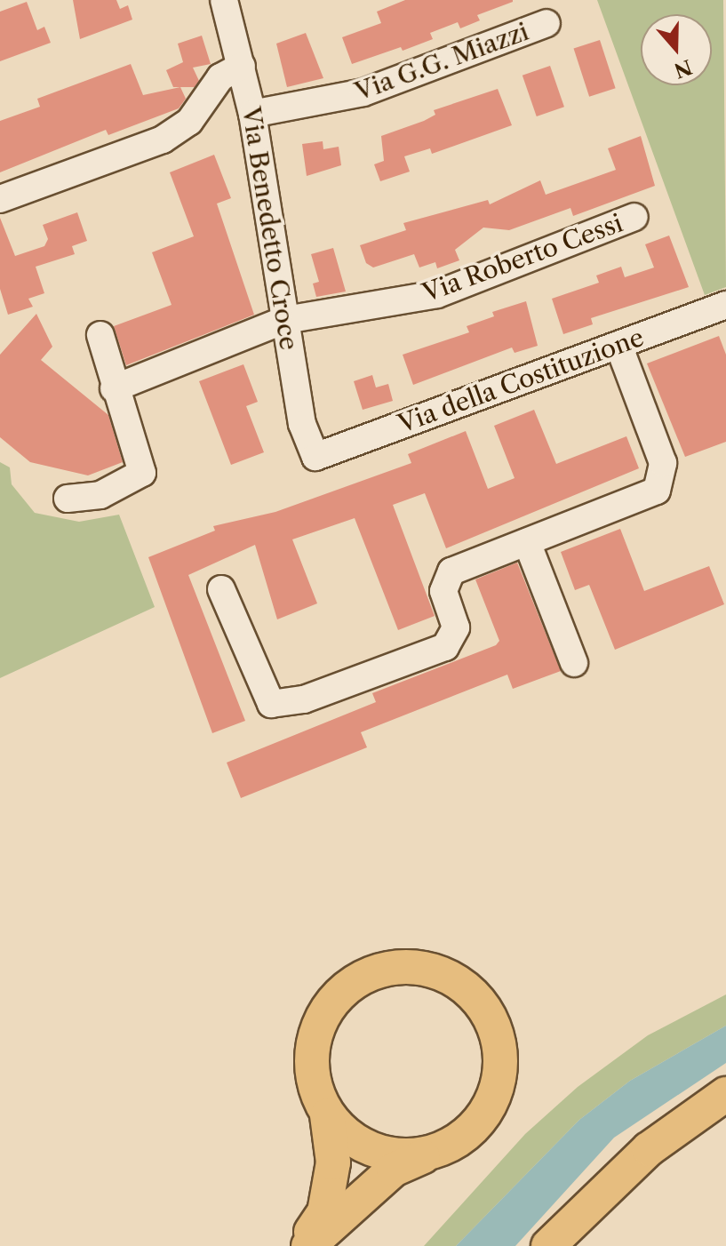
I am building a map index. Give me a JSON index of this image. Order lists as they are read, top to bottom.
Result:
{
  "streets": {
    "street": [
      "Via G.G. Miazzi",
      "Via Benedetto Croce",
      "Via Roberto Cessi",
      "Via della Costituzione"
    ]
  },
  "crossings": [
    ["Via G.G. Miazzi", "Via Benedetto Croce"],
    ["Via Benedetto Croce", "Via Roberto Cessi"],
    ["Via Benedetto Croce", "Via della Costituzione"]
  ],
  "north": "bottom"
}
